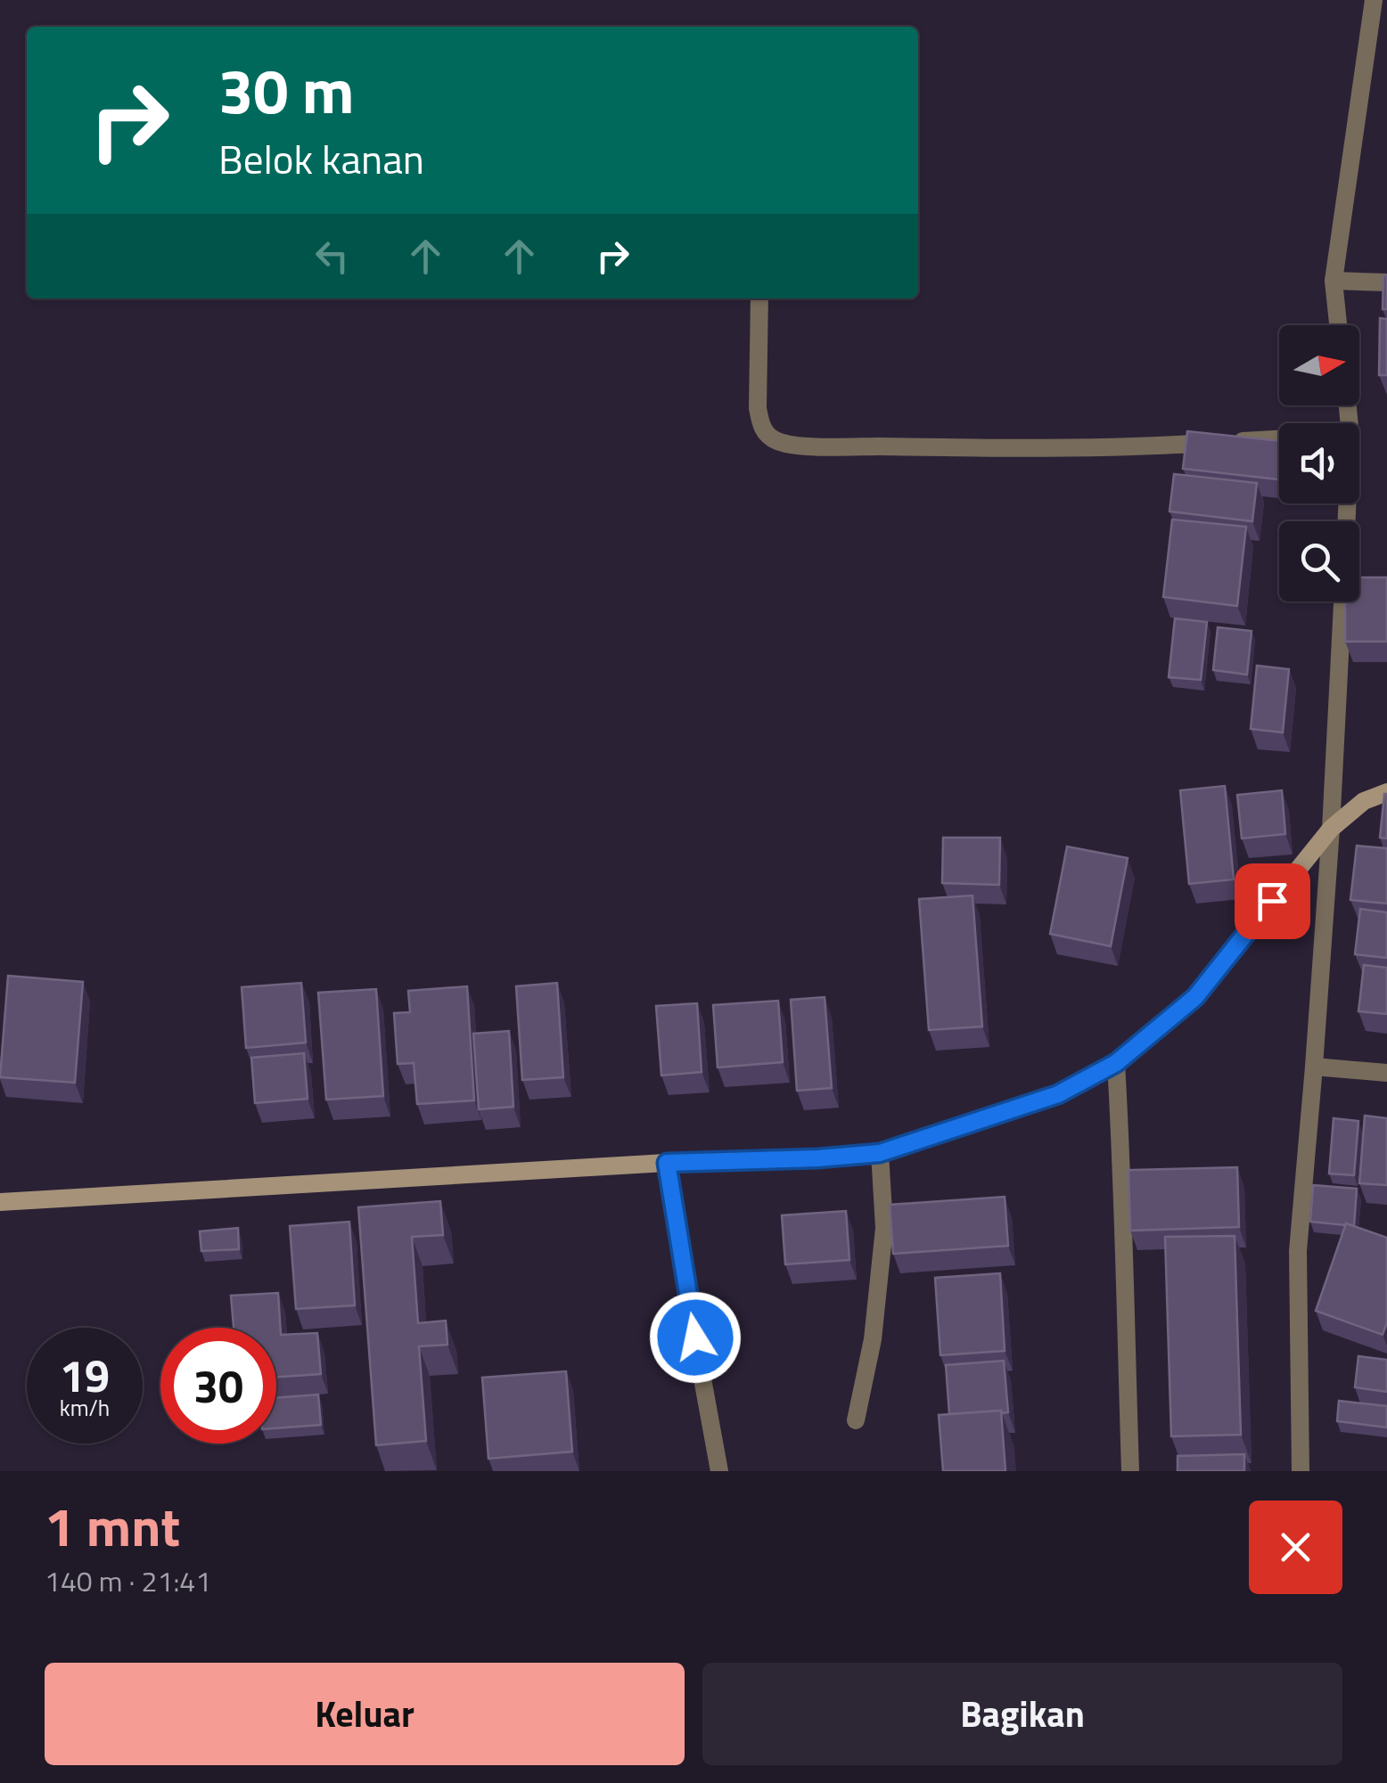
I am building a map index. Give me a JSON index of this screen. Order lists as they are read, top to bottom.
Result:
{
  "north": "right",
  "page": {
    "turn": ["30 m", "Belok kanan"],
    "speed": "19 km/h",
    "limit": "30",
    "heading": ["1 mnt", "140 m · 21:41"],
    "buttons": ["Keluar", "Bagikan"]
  }
}
